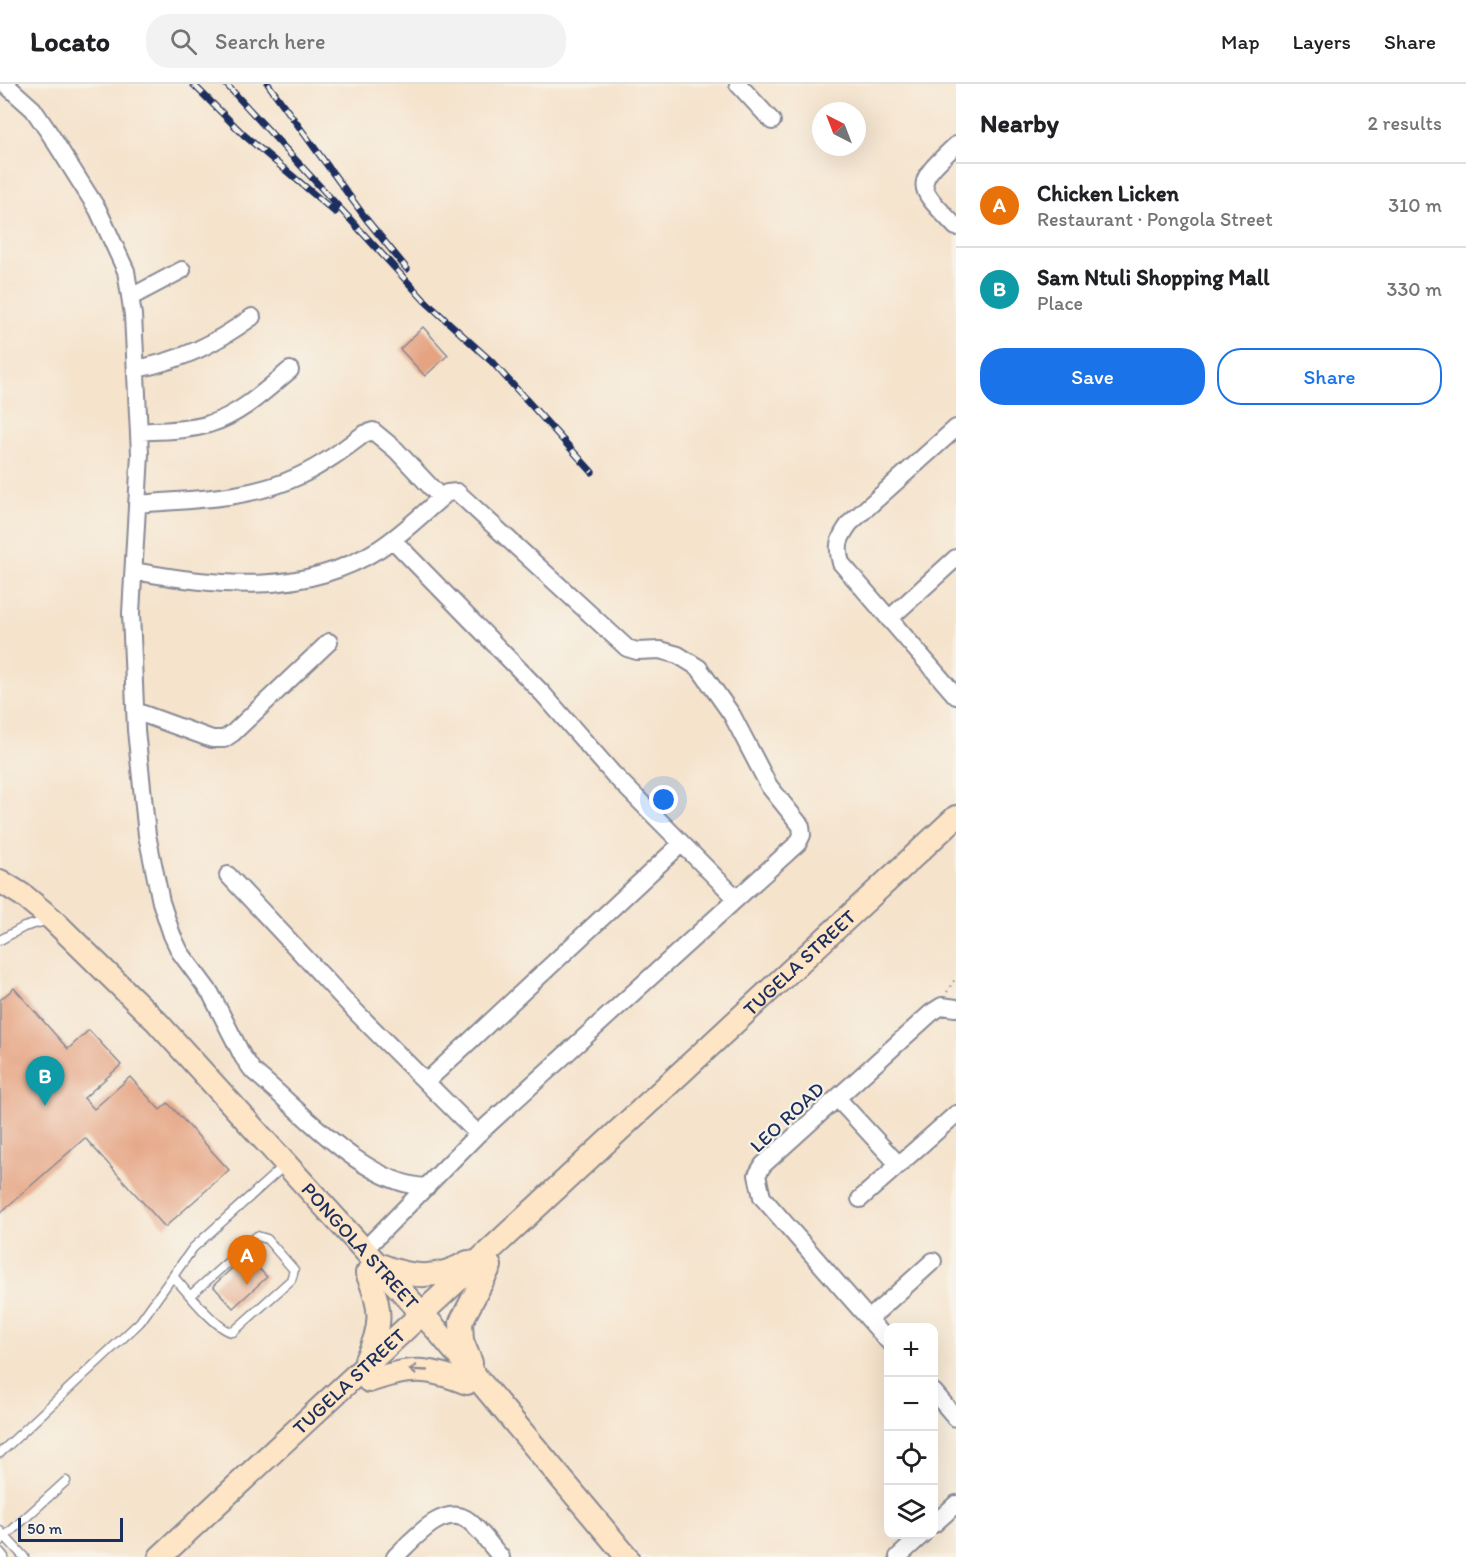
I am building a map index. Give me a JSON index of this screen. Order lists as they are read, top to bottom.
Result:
{
  "streets": {
    "street": ["TUGELA STREET", "LEO ROAD", "PONGOLA STREET"]
  },
  "crossings": [
    ["TUGELA STREET", "PONGOLA STREET"]
  ],
  "scale_bar": "50 m",
  "north": "top left",
  "page": {
    "header": "Locato",
    "search": "Search here",
    "nav": ["Map", "Layers", "Share"],
    "heading": ["Nearby", "2 results"],
    "list": [
      {
        "mark": "A",
        "name": "Chicken Licken",
        "note": "Restaurant · Pongola Street",
        "value": "310 m"
      },
      {
        "mark": "B",
        "name": "Sam Ntuli Shopping Mall",
        "note": "Place",
        "value": "330 m"
      }
    ],
    "buttons": ["Save", "Share"],
    "pins": ["B", "A"],
    "map_buttons": ["+", "−"],
    "scale": "50 m"
  }
}
